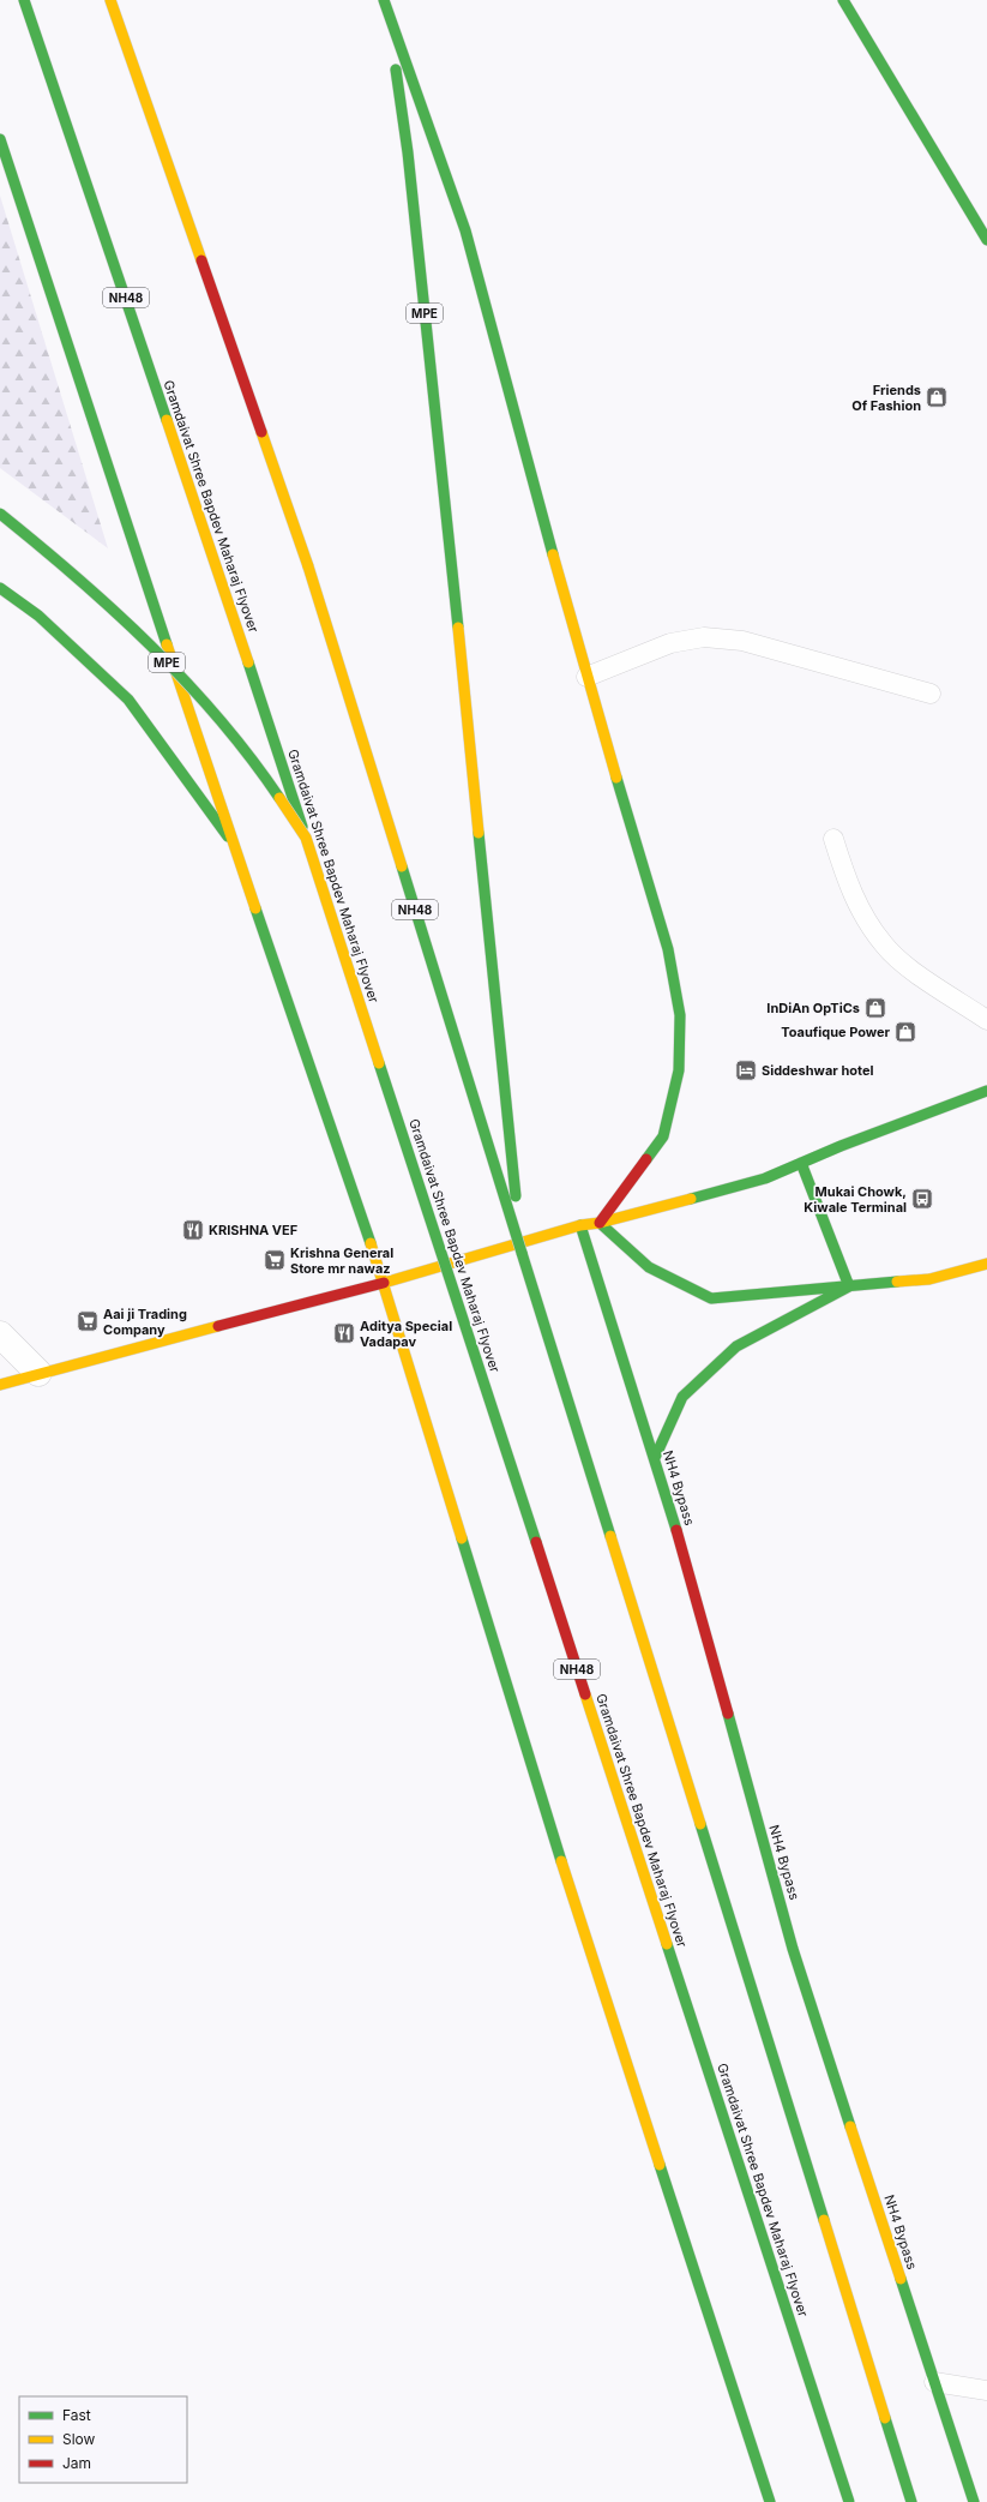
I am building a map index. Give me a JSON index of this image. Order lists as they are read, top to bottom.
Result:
{
  "streets": {
    "main road": [
      "NH48",
      "MPE",
      "Gramdaivat Shree Bapdev Maharaj Flyover",
      "NH4 Bypass"
    ]
  },
  "crossings": [
    ["NH48", "MPE"],
    ["MPE", "Gramdaivat Shree Bapdev Maharaj Flyover"]
  ],
  "places": {
    "shop": ["Friends Of Fashion", "InDiAn OpTiCs", "Toaufique Power"],
    "hotel": ["Siddeshwar hotel"],
    "bus stop": ["Mukai Chowk, Kiwale Terminal"],
    "restaurant": ["KRISHNA VEF", "Aditya Special Vadapav"],
    "supermarket": ["Krishna General Store mr nawaz", "Aai ji Trading Company"]
  },
  "legend": ["Fast", "Slow", "Jam"]
}
